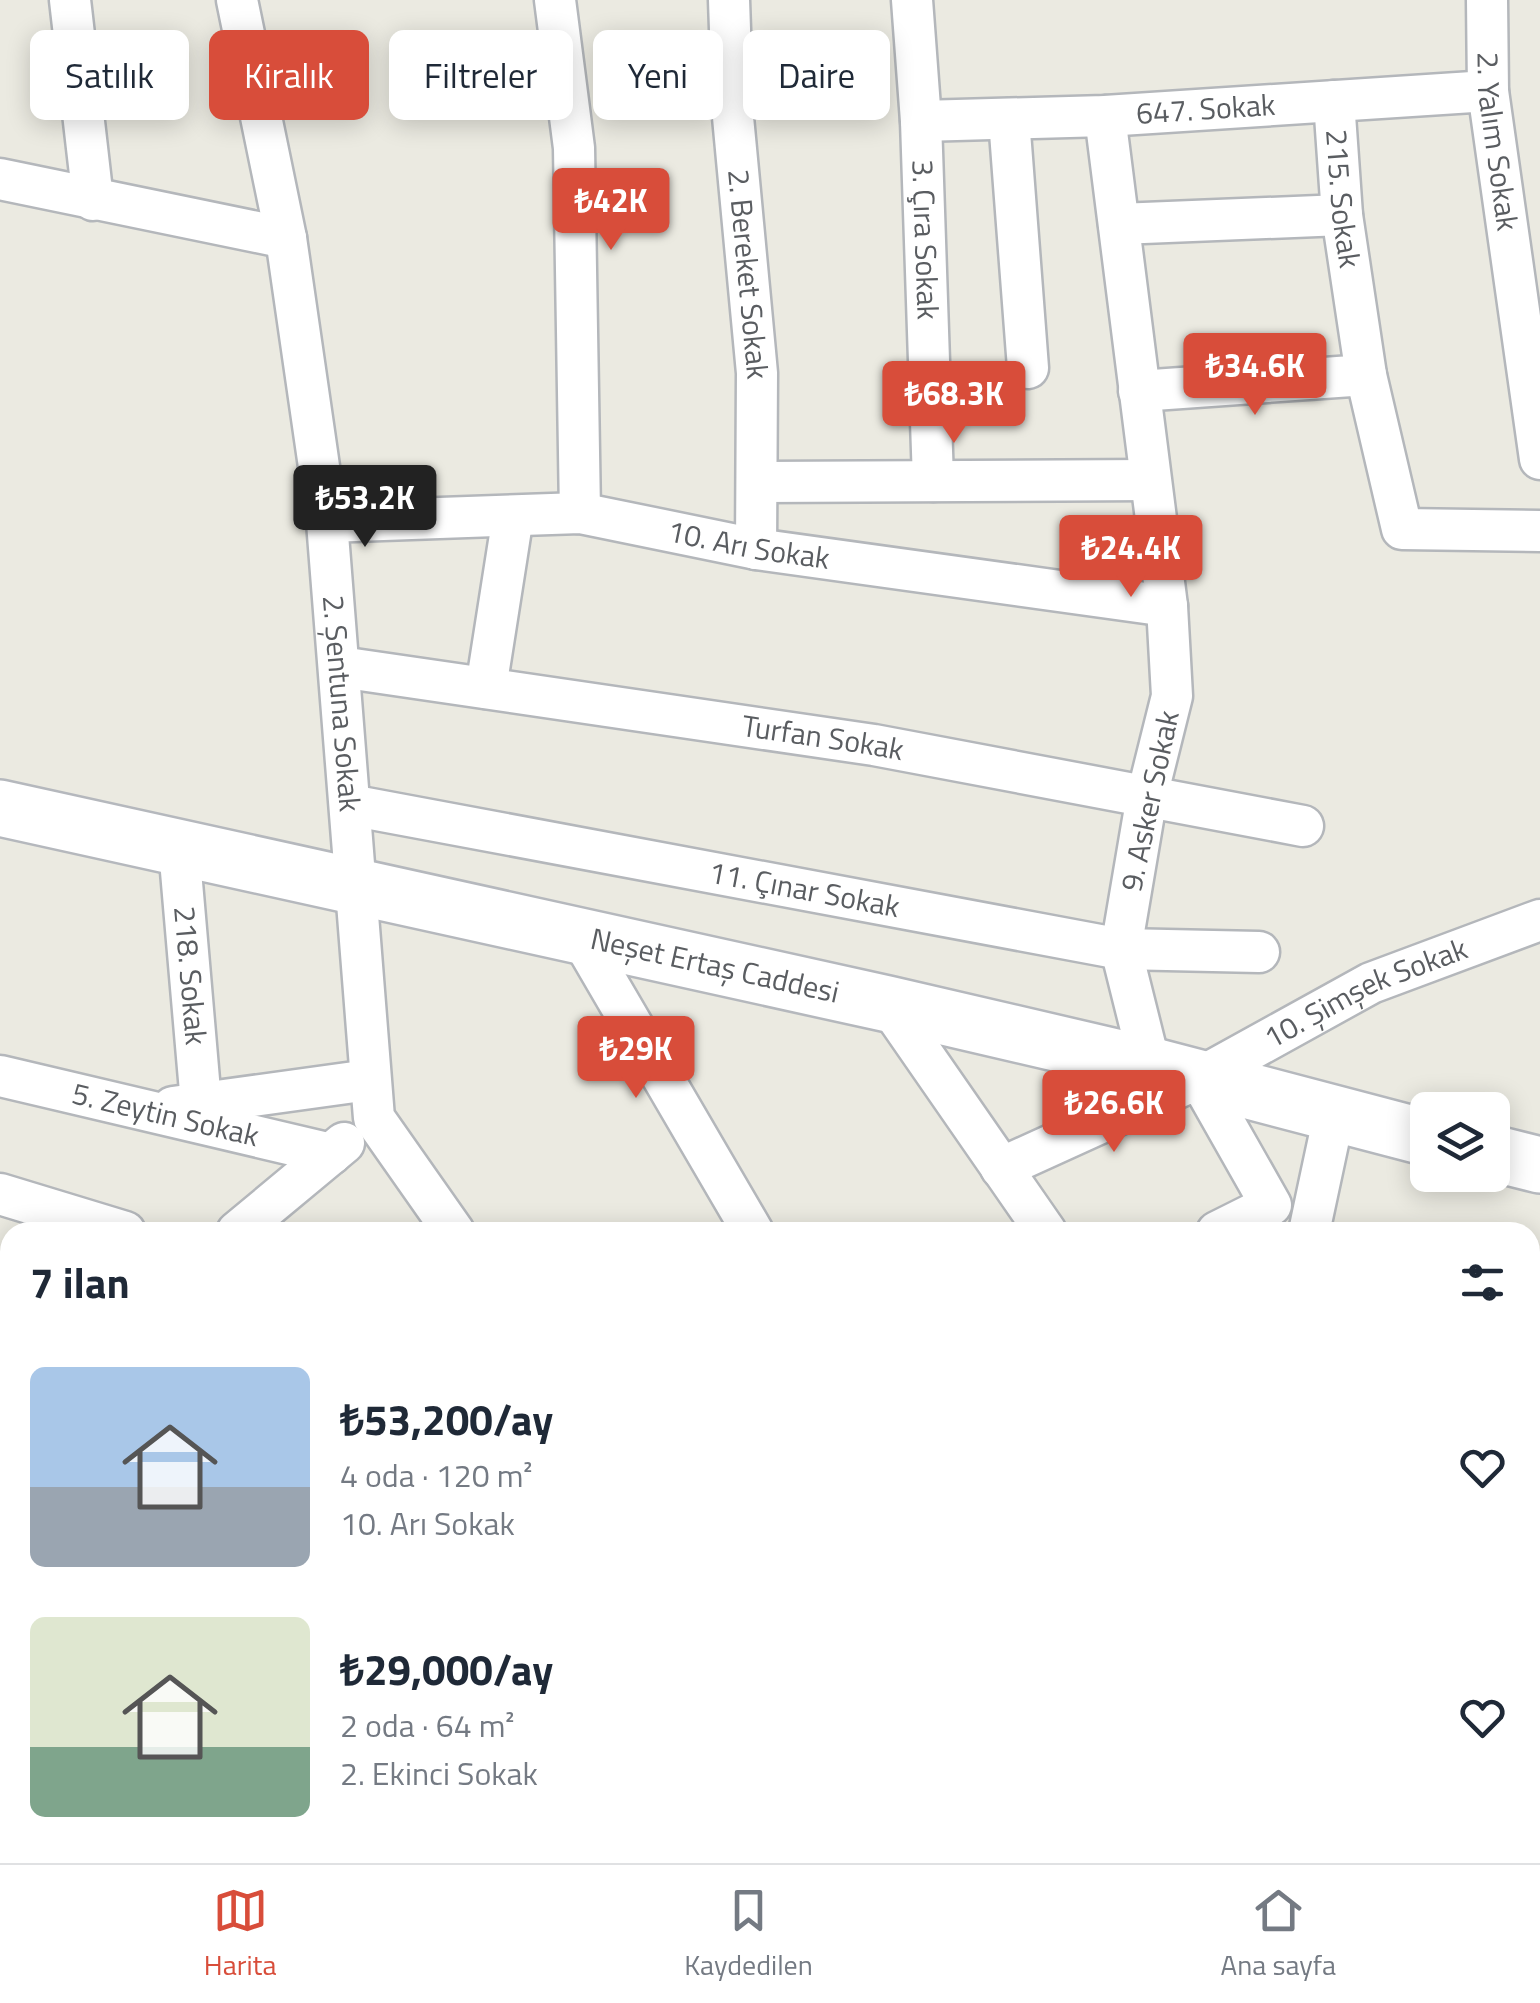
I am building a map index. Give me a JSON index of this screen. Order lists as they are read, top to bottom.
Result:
{
  "streets": {
    "main road": ["Neşet Ertaş Caddesi"],
    "street": [
      "647. Sokak",
      "2. Yalım Sokak",
      "215. Sokak",
      "3. Çıra Sokak",
      "2. Bereket Sokak",
      "10. Arı Sokak",
      "2. Şentuna Sokak",
      "Turfan Sokak",
      "9. Asker Sokak",
      "11. Çınar Sokak",
      "218. Sokak",
      "10. Şimşek Sokak",
      "5. Zeytin Sokak"
    ]
  },
  "crossings": [
    ["647. Sokak", "2. Yalım Sokak"],
    ["647. Sokak", "215. Sokak"],
    ["647. Sokak", "3. Çıra Sokak"],
    ["647. Sokak", "9. Asker Sokak"],
    ["2. Bereket Sokak", "10. Arı Sokak"],
    ["10. Arı Sokak", "2. Şentuna Sokak"],
    ["10. Arı Sokak", "9. Asker Sokak"],
    ["2. Şentuna Sokak", "Turfan Sokak"],
    ["2. Şentuna Sokak", "11. Çınar Sokak"],
    ["2. Şentuna Sokak", "Neşet Ertaş Caddesi"],
    ["Turfan Sokak", "9. Asker Sokak"],
    ["9. Asker Sokak", "11. Çınar Sokak"],
    ["9. Asker Sokak", "Neşet Ertaş Caddesi"],
    ["9. Asker Sokak", "10. Şimşek Sokak"],
    ["Neşet Ertaş Caddesi", "218. Sokak"],
    ["Neşet Ertaş Caddesi", "10. Şimşek Sokak"]
  ],
  "page": {
    "chip": [
      "Satılık",
      "Kiralık",
      "Filtreler",
      "Yeni",
      "Daire"
    ],
    "price": [
      "₺42K",
      "₺34.6K",
      "₺68.3K",
      "₺53.2K",
      "₺24.4K",
      "₺29K",
      "₺26.6K"
    ],
    "heading": "7 ilan",
    "list": [
      {
        "name": "₺53,200/ay",
        "note": "4 oda · 120 m² · 10. Arı Sokak"
      },
      {
        "name": "₺29,000/ay",
        "note": "2 oda · 64 m² · 2. Ekinci Sokak"
      }
    ],
    "tabs": ["Harita", "Kaydedilen", "Ana sayfa"]
  }
}
